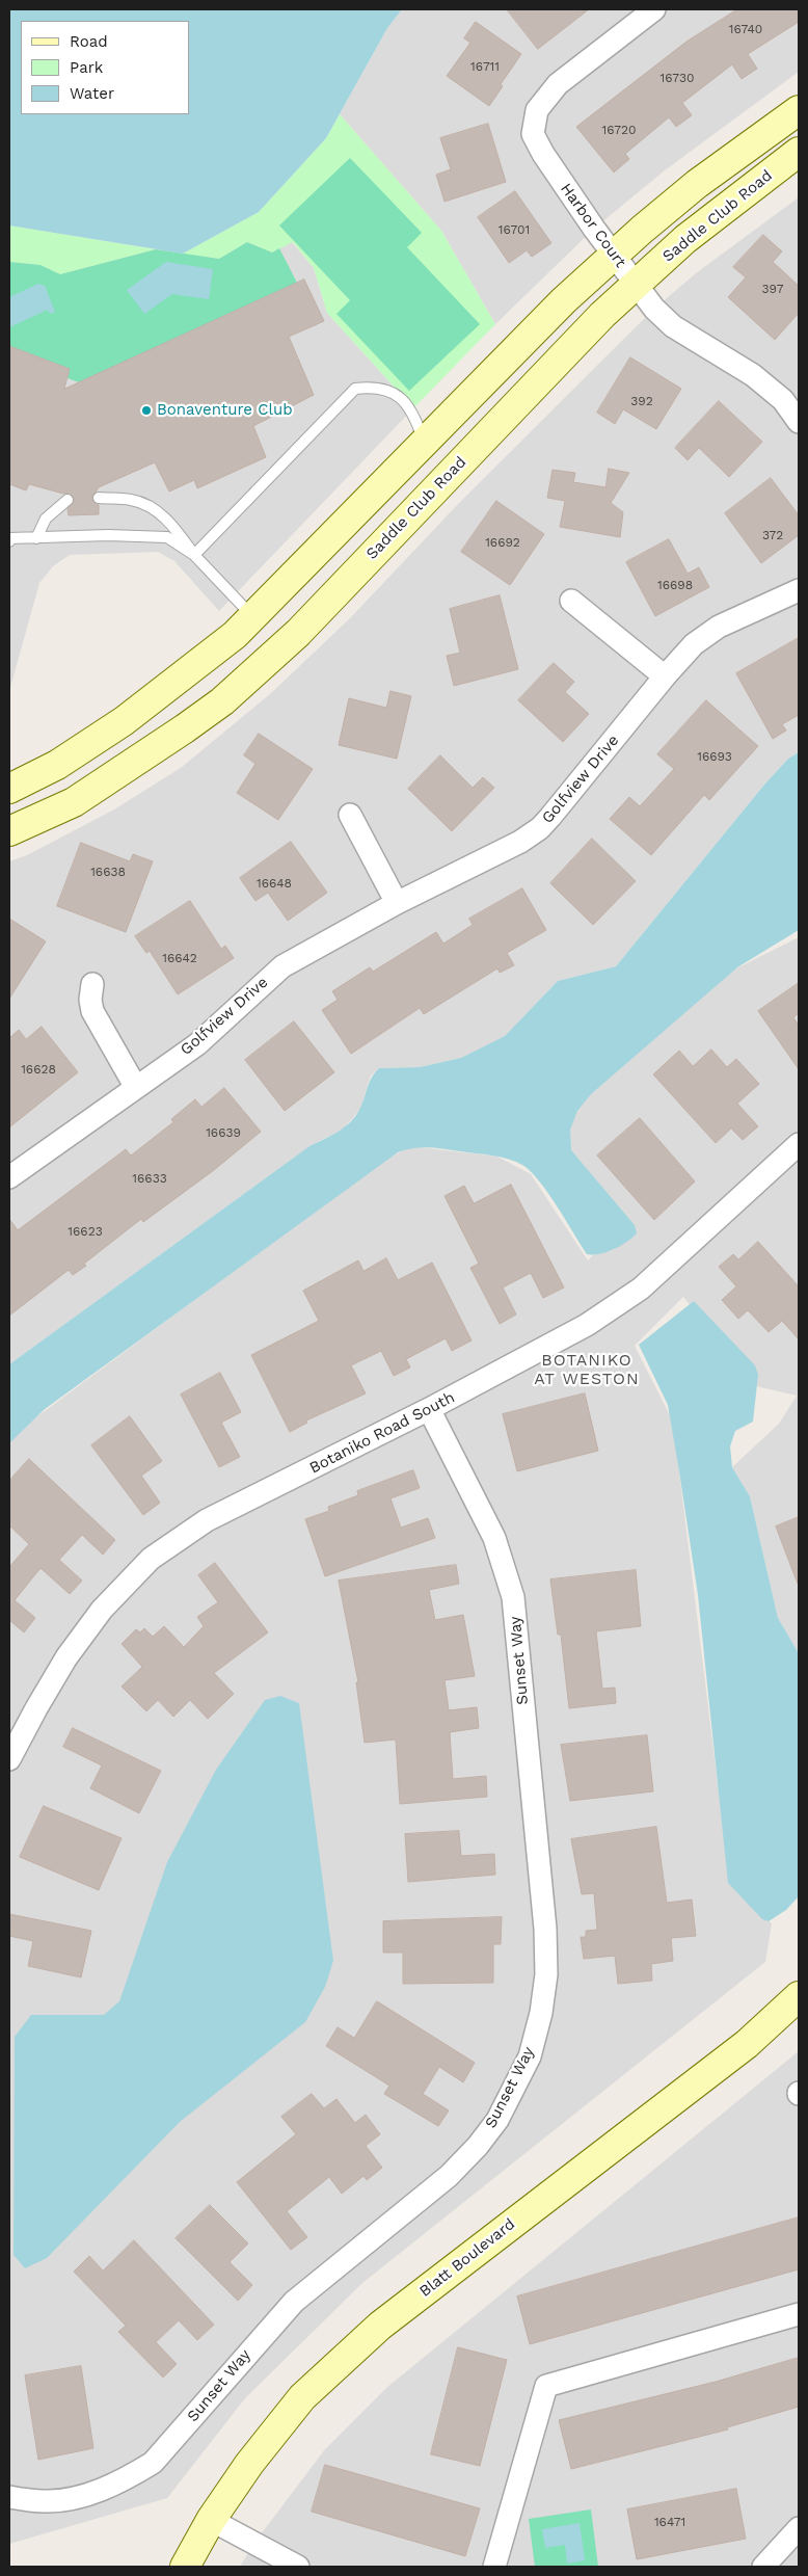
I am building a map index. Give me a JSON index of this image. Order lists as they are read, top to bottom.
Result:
{
  "streets": {
    "street": [
      "Saddle Club Road",
      "Harbor Court",
      "Golfview Drive",
      "Botaniko Road South",
      "Sunset Way",
      "Blatt Boulevard"
    ]
  },
  "crossings": [
    ["Saddle Club Road", "Harbor Court"],
    ["Botaniko Road South", "Sunset Way"]
  ],
  "districts": ["BOTANIKO AT WESTON"],
  "places": ["Bonaventure Club"],
  "house_numbers": [
    "16740",
    "16711",
    "16730",
    "16720",
    "16701",
    "397",
    "392",
    "372",
    "16692",
    "16698",
    "16693",
    "16638",
    "16648",
    "16642",
    "16628",
    "16639",
    "16633",
    "16623",
    "16471"
  ],
  "legend": ["Road", "Park", "Water"]
}
